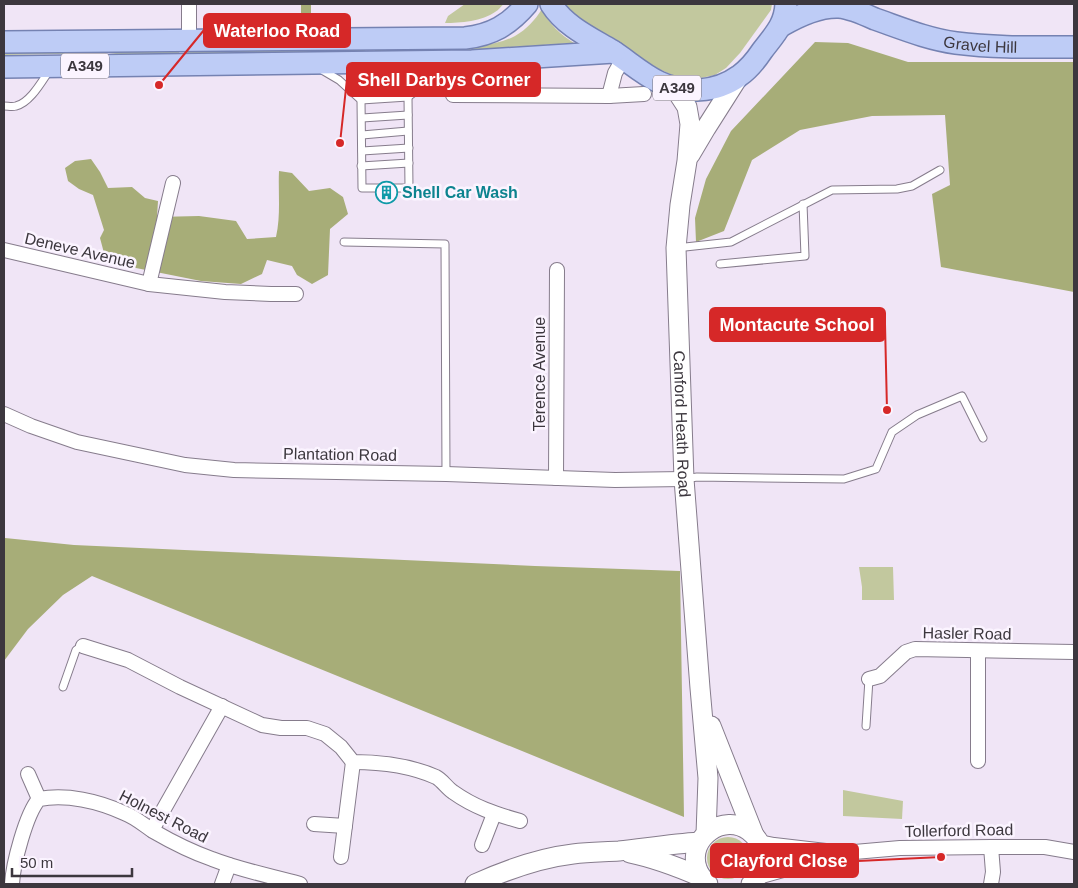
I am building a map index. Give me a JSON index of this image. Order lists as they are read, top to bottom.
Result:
{
  "streets": {
    "main road": ["Gravel Hill", "A349", "Canford Heath Road"],
    "street": [
      "Deneve Avenue",
      "Terence Avenue",
      "Plantation Road",
      "Hasler Road",
      "Holnest Road",
      "Tollerford Road"
    ]
  },
  "crossings": [
    ["Gravel Hill", "A349"],
    ["A349", "Canford Heath Road"],
    ["Terence Avenue", "Plantation Road"],
    ["Canford Heath Road", "Plantation Road"],
    ["Canford Heath Road", "Tollerford Road"]
  ],
  "places": {
    "other": [
      "Waterloo Road",
      "Shell Darbys Corner",
      "Montacute School",
      "Clayford Close"
    ],
    "building": ["Shell Car Wash"]
  },
  "scale_bar": "50 m"
}
